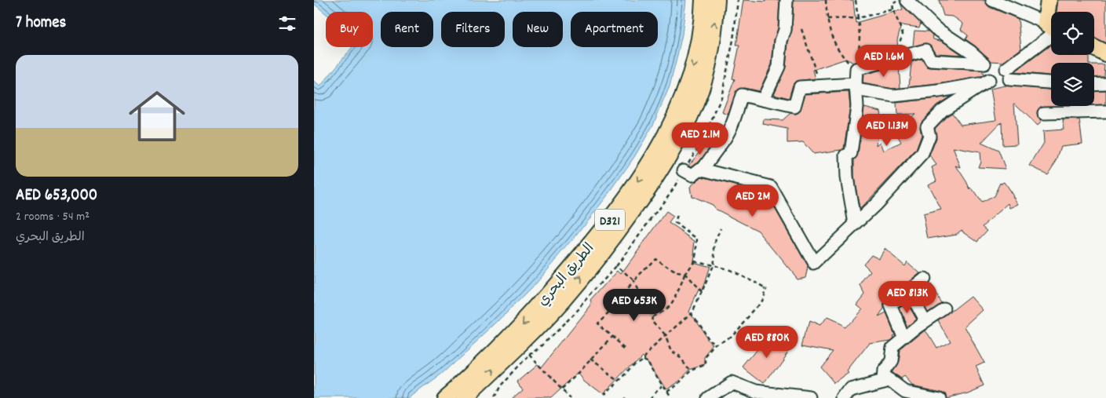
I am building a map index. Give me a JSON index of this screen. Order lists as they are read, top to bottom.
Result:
{
  "streets": {
    "main road": ["D321", "الطريق البحري"]
  },
  "page": {
    "heading": "7 homes",
    "chip": [
      "Buy",
      "Rent",
      "Filters",
      "New",
      "Apartment"
    ],
    "price": [
      "AED 1.6M",
      "AED 1.13M",
      "AED 2.1M",
      "AED 2M",
      "AED 813K",
      "AED 653K",
      "AED 880K"
    ],
    "list": [
      {
        "name": "AED 653,000",
        "note": "2 rooms · 54 m² · الطريق البحري"
      }
    ]
  }
}
